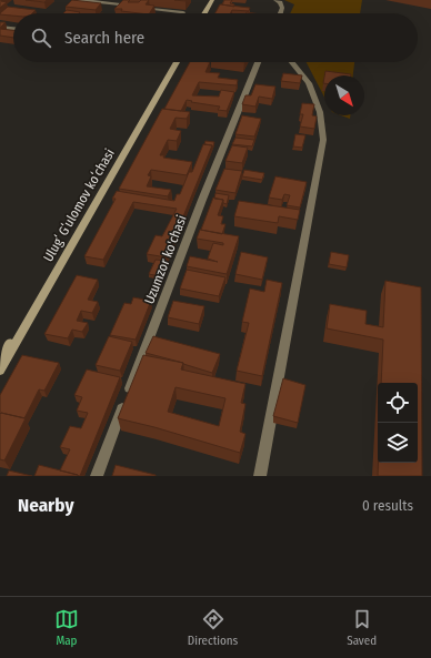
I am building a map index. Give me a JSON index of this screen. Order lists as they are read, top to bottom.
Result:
{
  "streets": {
    "main road": ["Ulugʻ Gʻulomov koʻchasi"],
    "street": ["Uzumzor ko'chasi"]
  },
  "north": "bottom right",
  "page": {
    "search": "Search here",
    "heading": ["Nearby", "0 results"],
    "nav": ["Map", "Directions", "Saved"]
  }
}
